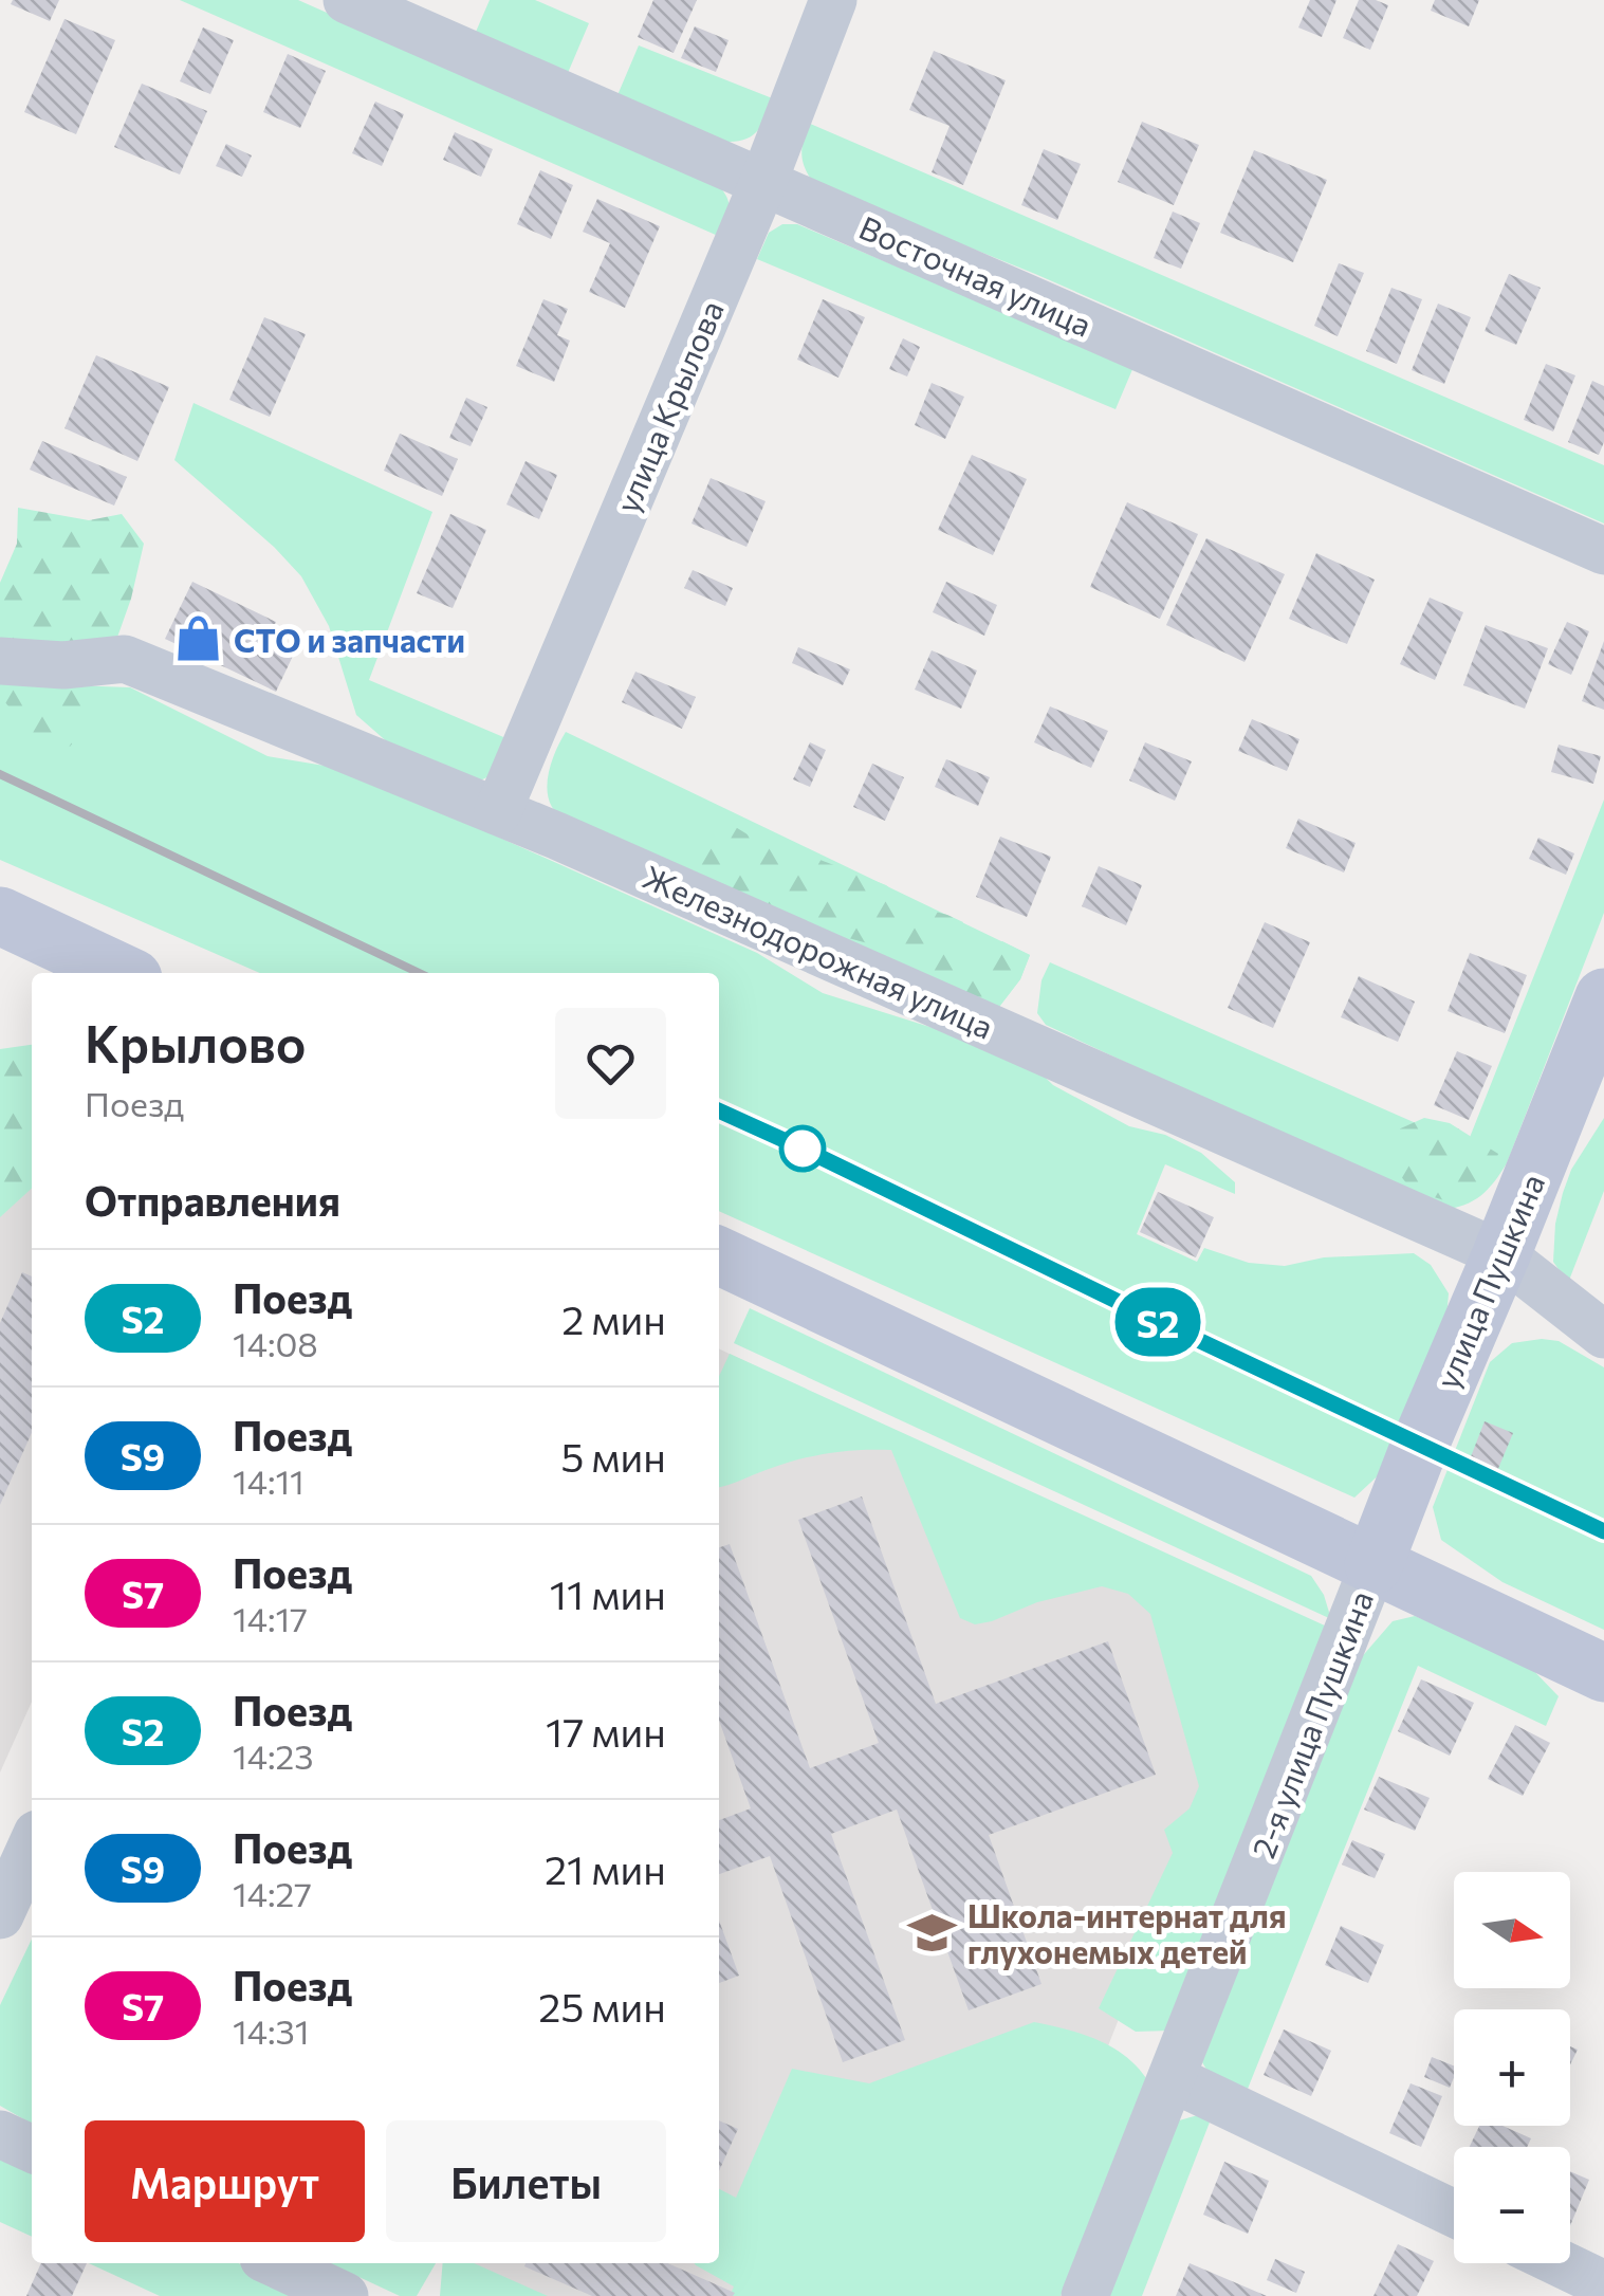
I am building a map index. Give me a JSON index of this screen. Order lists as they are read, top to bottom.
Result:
{
  "streets": {
    "main road": ["улица Пушкина"],
    "street": [
      "Восточная улица",
      "улица Крылова",
      "Железнодорожная улица",
      "2-я улица Пушкина"
    ]
  },
  "crossings": [
    ["Восточная улица", "улица Крылова"],
    ["улица Крылова", "Железнодорожная улица"],
    ["Железнодорожная улица", "улица Пушкина"],
    ["улица Пушкина", "2-я улица Пушкина"]
  ],
  "places": {
    "shop": ["СТО и запчасти"],
    "school or university": ["Школа-интернат для глухонемых детей"]
  },
  "north": "right",
  "page": {
    "on_map": "S2",
    "heading": [
      ["Крылово", "Поезд"],
      "Отправления"
    ],
    "list": [
      {
        "mark": "S2",
        "name": "Поезд",
        "note": "14:08",
        "value": "2 мин"
      },
      {
        "mark": "S9",
        "name": "Поезд",
        "note": "14:11",
        "value": "5 мин"
      },
      {
        "mark": "S7",
        "name": "Поезд",
        "note": "14:17",
        "value": "11 мин"
      },
      {
        "mark": "S2",
        "name": "Поезд",
        "note": "14:23",
        "value": "17 мин"
      },
      {
        "mark": "S9",
        "name": "Поезд",
        "note": "14:27",
        "value": "21 мин"
      },
      {
        "mark": "S7",
        "name": "Поезд",
        "note": "14:31",
        "value": "25 мин"
      }
    ],
    "map_buttons": ["+", "−"],
    "buttons": ["Маршрут", "Билеты"]
  }
}
